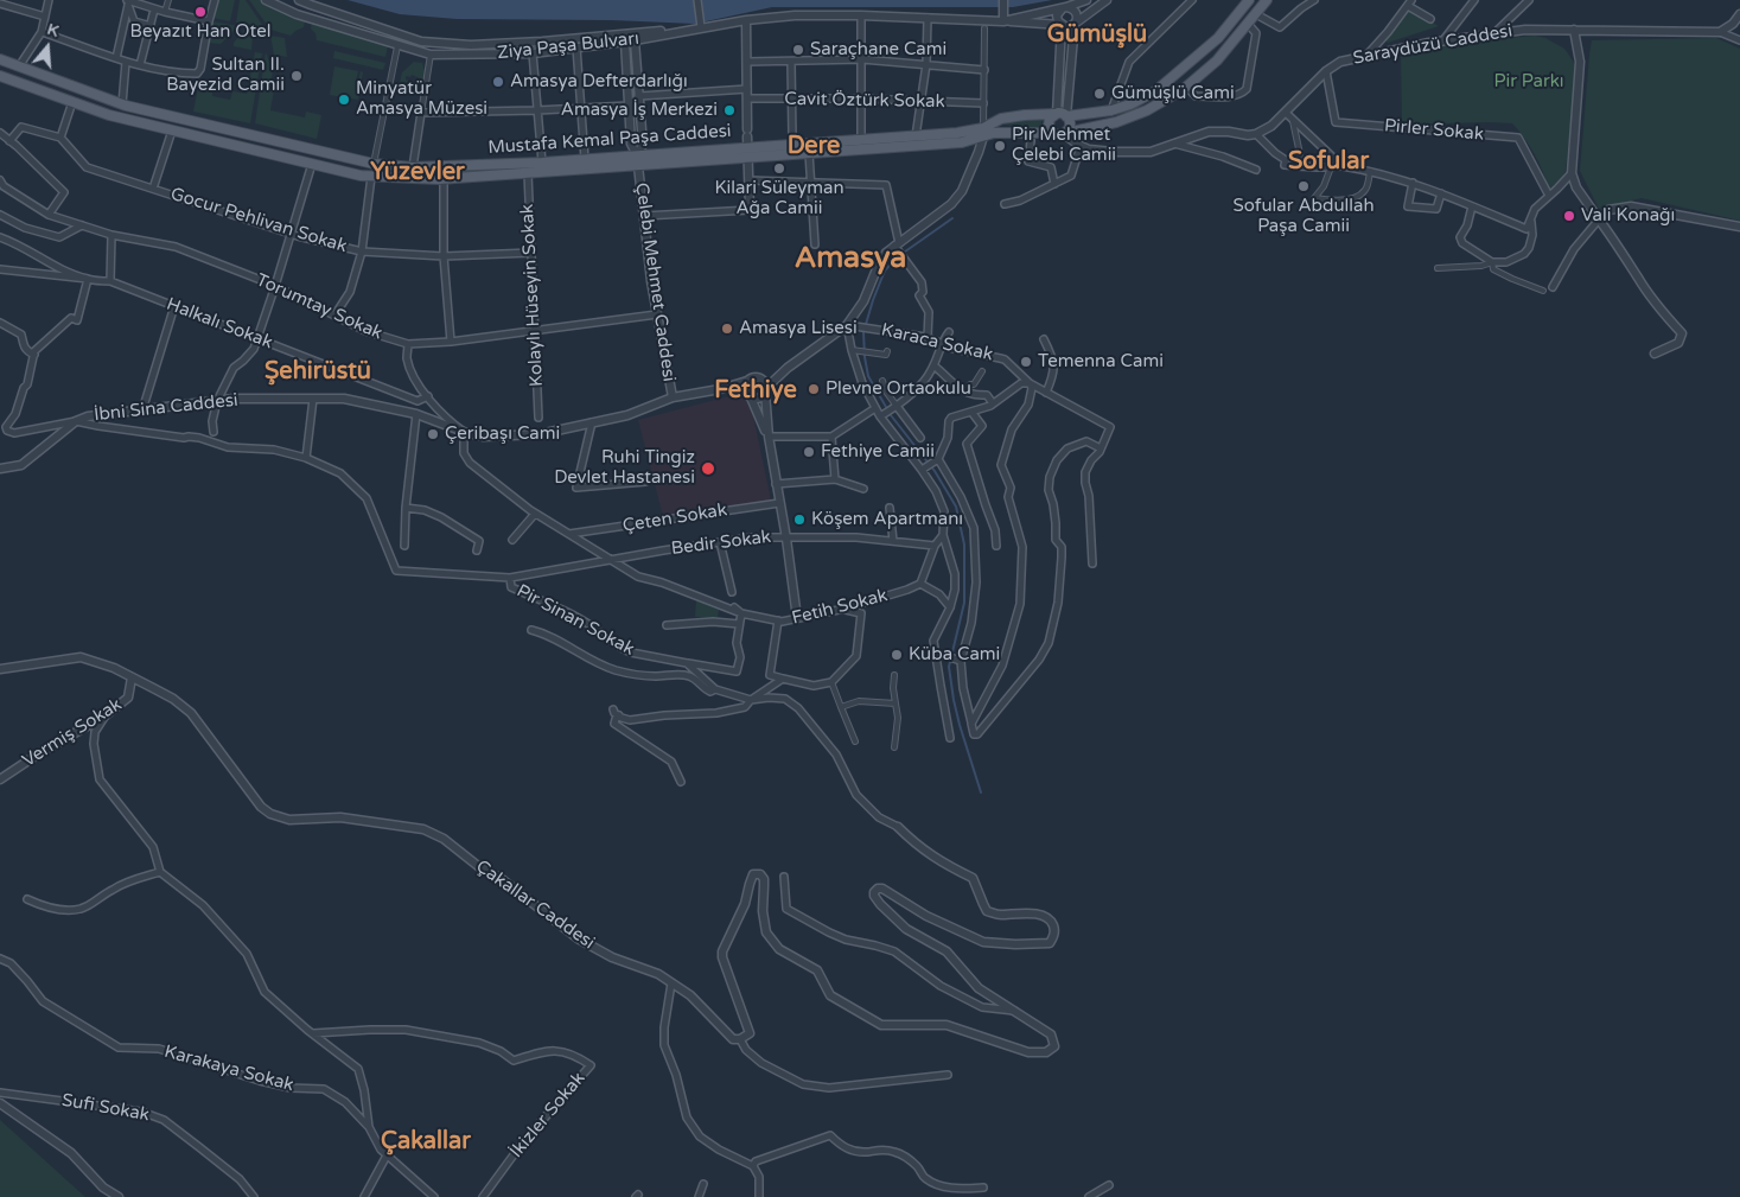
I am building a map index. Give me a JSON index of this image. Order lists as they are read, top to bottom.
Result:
{
  "streets": {
    "main road": ["Mustafa Kemal Paşa Caddesi"],
    "street": [
      "Saraydüzü Caddesi",
      "Ziya Paşa Bulvarı",
      "Cavit Öztürk Sokak",
      "Pirler Sokak",
      "Gocur Pehlivan Sokak",
      "Çelebi Mehmet Caddesi",
      "Kolaylı Hüseyin Sokak",
      "Torumtay Sokak",
      "Halkalı Sokak",
      "Karaca Sokak",
      "İbni Sina Caddesi",
      "Çeten Sokak",
      "Bedir Sokak",
      "Fetih Sokak",
      "Pir Sinan Sokak",
      "Vermiş Sokak",
      "Çakallar Caddesi",
      "Karakaya Sokak",
      "Sufi Sokak",
      "İkizler Sokak"
    ]
  },
  "crossings": [
    ["Saraydüzü Caddesi", "Pirler Sokak"],
    ["Mustafa Kemal Paşa Caddesi", "Çelebi Mehmet Caddesi"],
    ["Mustafa Kemal Paşa Caddesi", "Kolaylı Hüseyin Sokak"],
    ["Gocur Pehlivan Sokak", "Kolaylı Hüseyin Sokak"],
    ["Çelebi Mehmet Caddesi", "Torumtay Sokak"],
    ["Çelebi Mehmet Caddesi", "İbni Sina Caddesi"],
    ["Kolaylı Hüseyin Sokak", "Torumtay Sokak"],
    ["İbni Sina Caddesi", "Fetih Sokak"],
    ["İbni Sina Caddesi", "Pir Sinan Sokak"],
    ["Çeten Sokak", "Fetih Sokak"],
    ["Bedir Sokak", "Fetih Sokak"],
    ["Bedir Sokak", "Pir Sinan Sokak"],
    ["Vermiş Sokak", "Çakallar Caddesi"]
  ],
  "districts": [
    "Gümüşlü",
    "Dere",
    "Sofular",
    "Yüzevler",
    "Amasya",
    "Şehirüstü",
    "Fethiye",
    "Çakallar"
  ],
  "parks": ["Pir Parkı"],
  "places": [
    "Beyazıt Han Otel",
    "Saraçhane Cami",
    "Sultan II. Bayezid Camii",
    "Amasya Defterdarlığı",
    "Gümüşlü Cami",
    "Minyatür Amasya Müzesi",
    "Amasya İş Merkezi",
    "Pir Mehmet Çelebi Camii",
    "Kilari Süleyman Ağa Camii",
    "Sofular Abdullah Paşa Camii",
    "Vali Konağı",
    "Amasya Lisesi",
    "Temenna Cami",
    "Plevne Ortaokulu",
    "Çeribaşı Cami",
    "Fethiye Camii",
    "Ruhi Tingiz Devlet Hastanesi",
    "Köşem Apartmanı",
    "Küba Cami"
  ],
  "north": "top"
}
